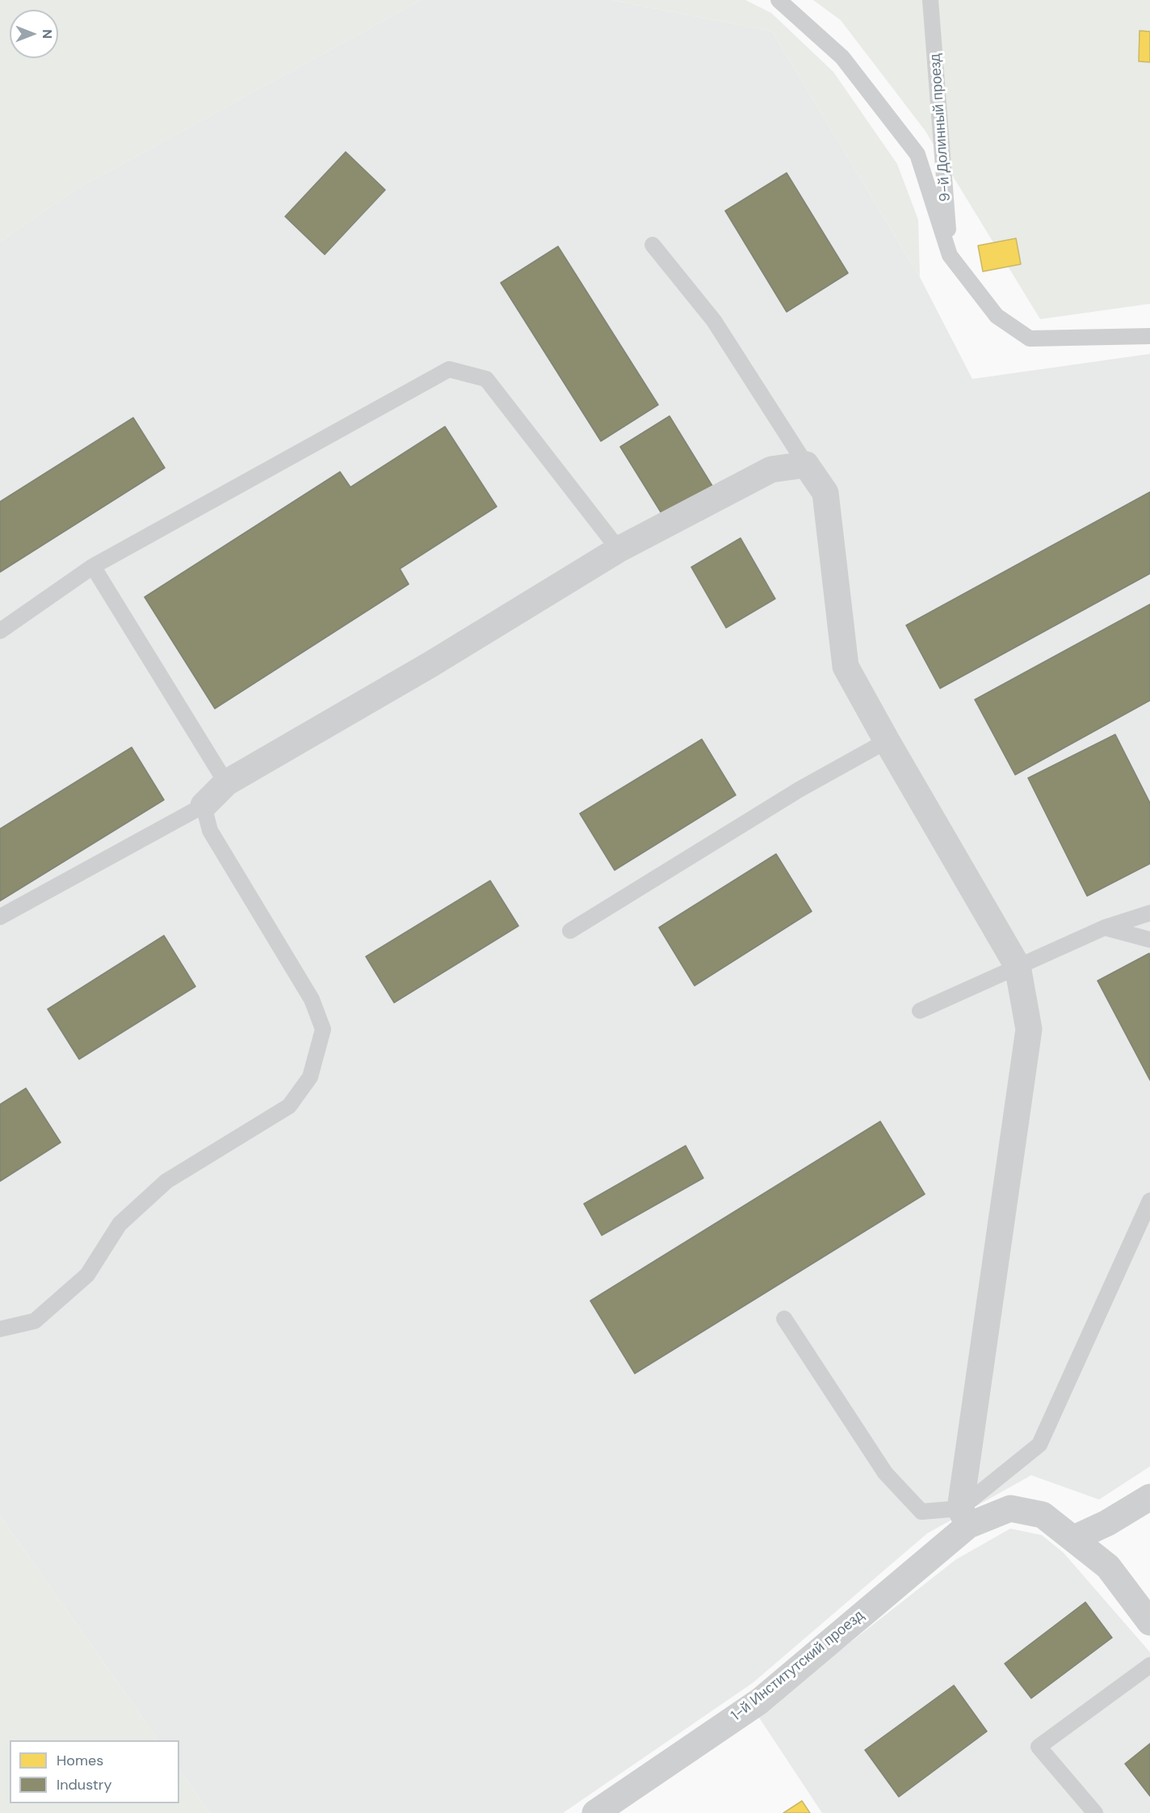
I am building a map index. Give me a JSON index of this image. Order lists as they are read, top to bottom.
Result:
{
  "streets": {
    "street": ["1-й Институтский проезд"],
    "lane": ["9-й Долинный проезд"]
  },
  "legend": ["Homes", "Industry"],
  "north": "right"
}
